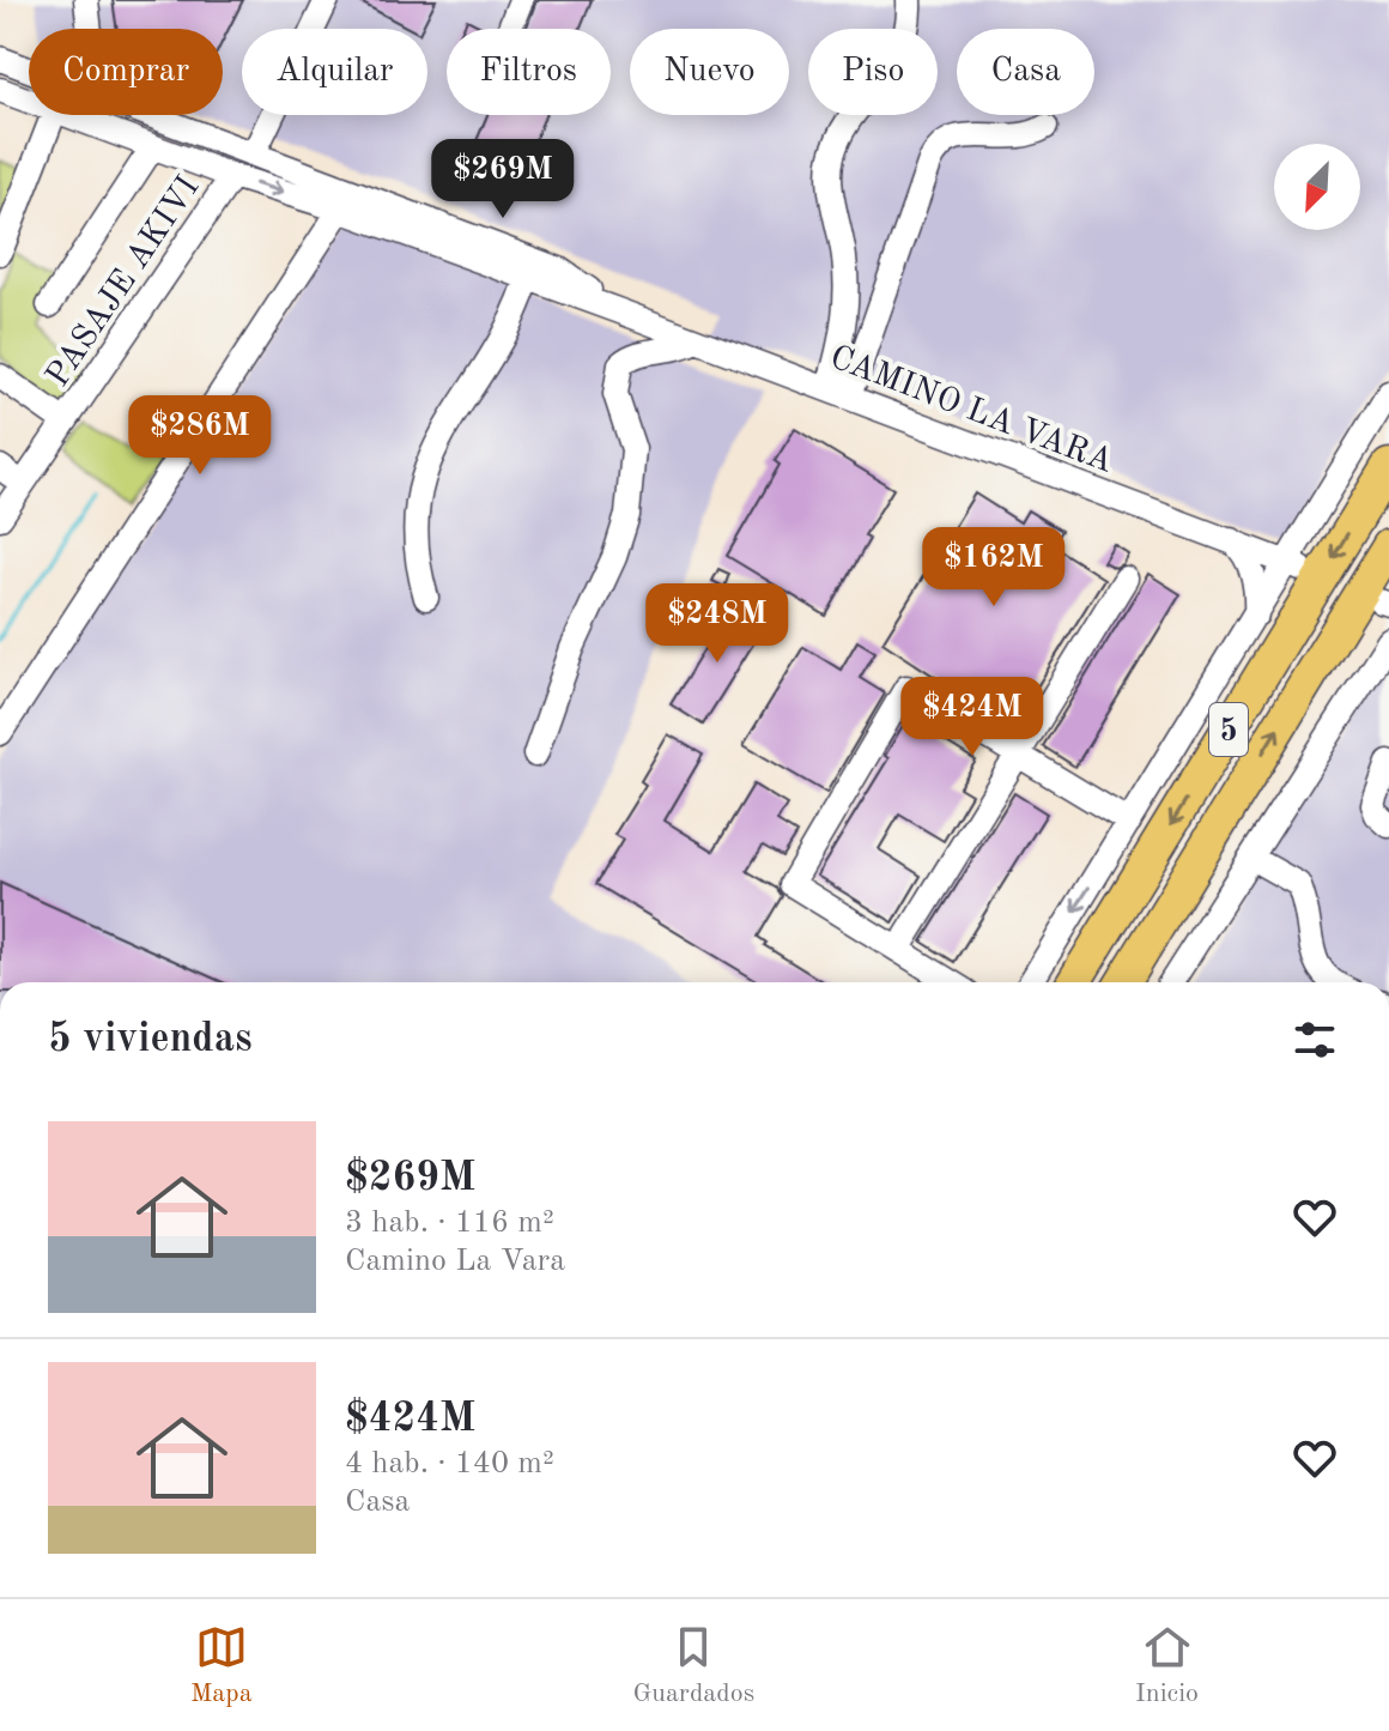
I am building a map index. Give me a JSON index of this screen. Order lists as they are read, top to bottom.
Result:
{
  "streets": {
    "highway": ["5"],
    "street": ["PASAJE AKIVI", "CAMINO LA VARA"]
  },
  "crossings": [
    ["PASAJE AKIVI", "CAMINO LA VARA"]
  ],
  "north": "bottom left",
  "page": {
    "chip": [
      "Comprar",
      "Alquilar",
      "Filtros",
      "Nuevo",
      "Piso",
      "Casa"
    ],
    "price": [
      "$269M",
      "$286M",
      "$162M",
      "$248M",
      "$424M"
    ],
    "heading": "5 viviendas",
    "list": [
      {
        "name": "$269M",
        "note": "3 hab. · 116 m² · Camino La Vara"
      },
      {
        "name": "$424M",
        "note": "4 hab. · 140 m² · Casa"
      }
    ],
    "tabs": ["Mapa", "Guardados", "Inicio"]
  }
}
